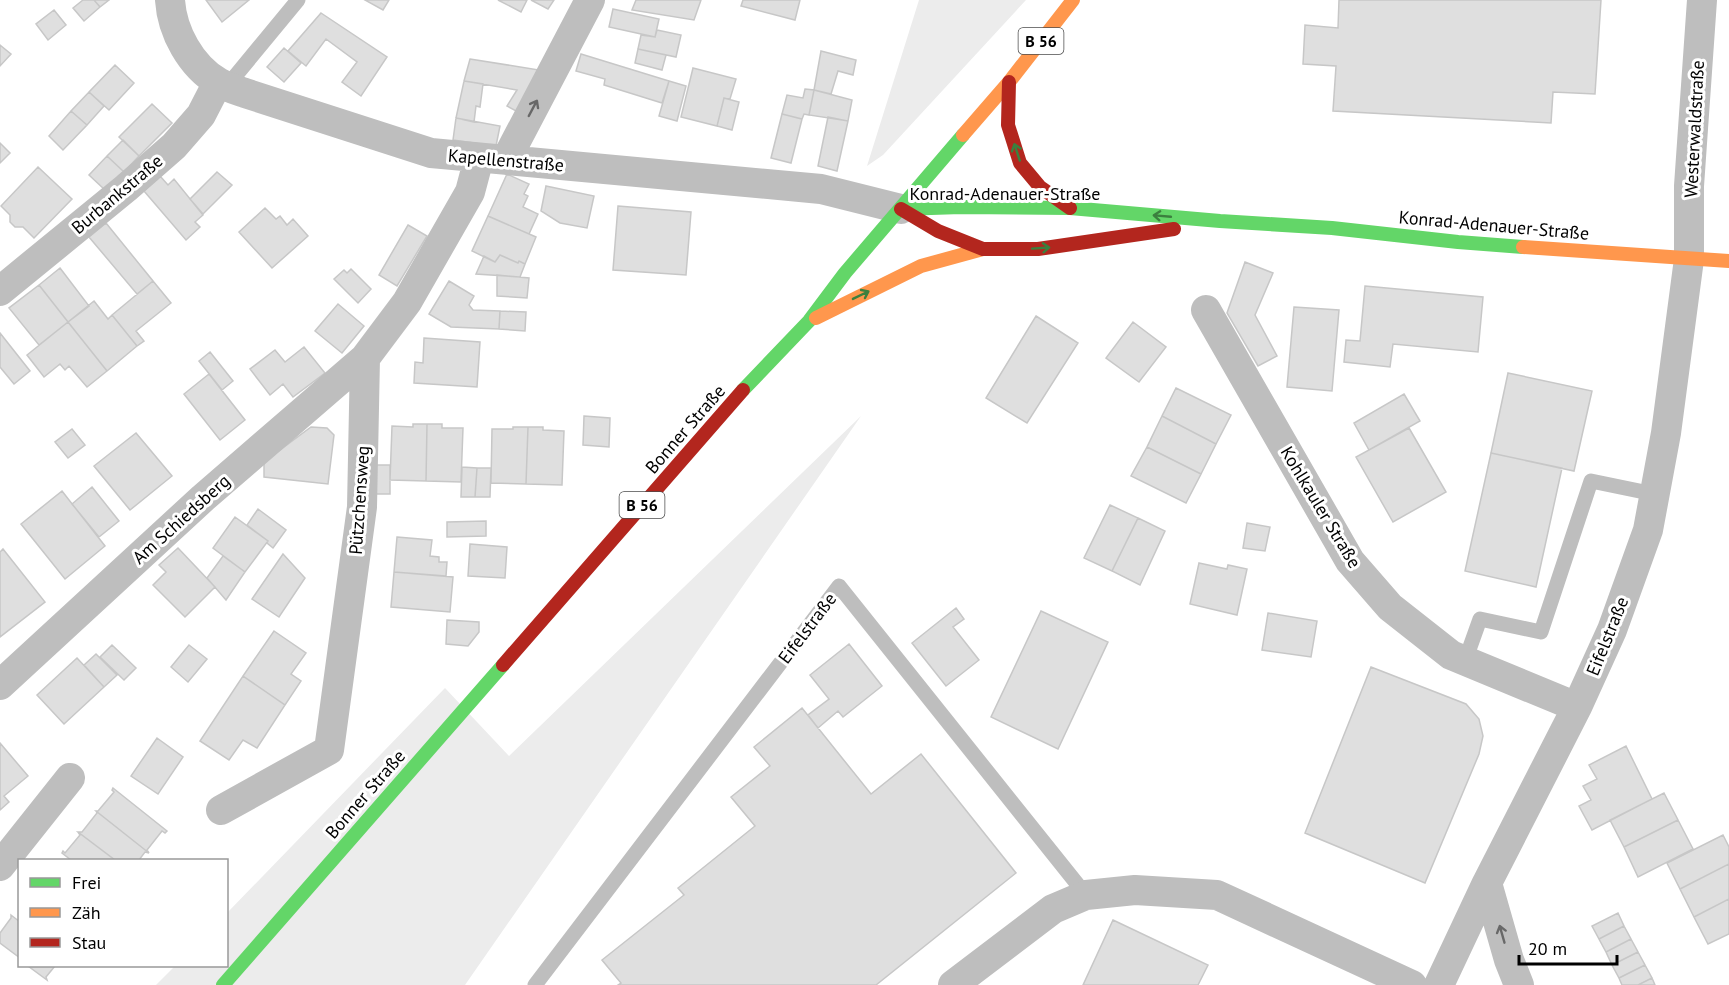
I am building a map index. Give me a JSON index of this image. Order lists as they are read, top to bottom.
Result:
{
  "streets": {
    "main road": ["B 56", "Konrad-Adenauer-Straße", "Bonner Straße"],
    "street": [
      "Westerwaldstraße",
      "Kapellenstraße",
      "Burbankstraße",
      "Pützchensweg",
      "Kohlkauler Straße",
      "Am Schiedsberg",
      "Eifelstraße"
    ]
  },
  "crossings": [
    ["Westerwaldstraße", "Konrad-Adenauer-Straße"],
    ["Westerwaldstraße", "Eifelstraße"],
    ["Kapellenstraße", "Konrad-Adenauer-Straße"],
    ["Kapellenstraße", "Burbankstraße"],
    ["Kapellenstraße", "Bonner Straße"],
    ["Konrad-Adenauer-Straße", "Bonner Straße"],
    ["Konrad-Adenauer-Straße", "Eifelstraße"],
    ["Pützchensweg", "Am Schiedsberg"],
    ["Kohlkauler Straße", "Eifelstraße"]
  ],
  "legend": ["Frei", "Zäh", "Stau"],
  "scale_bar": "20 m"
}
